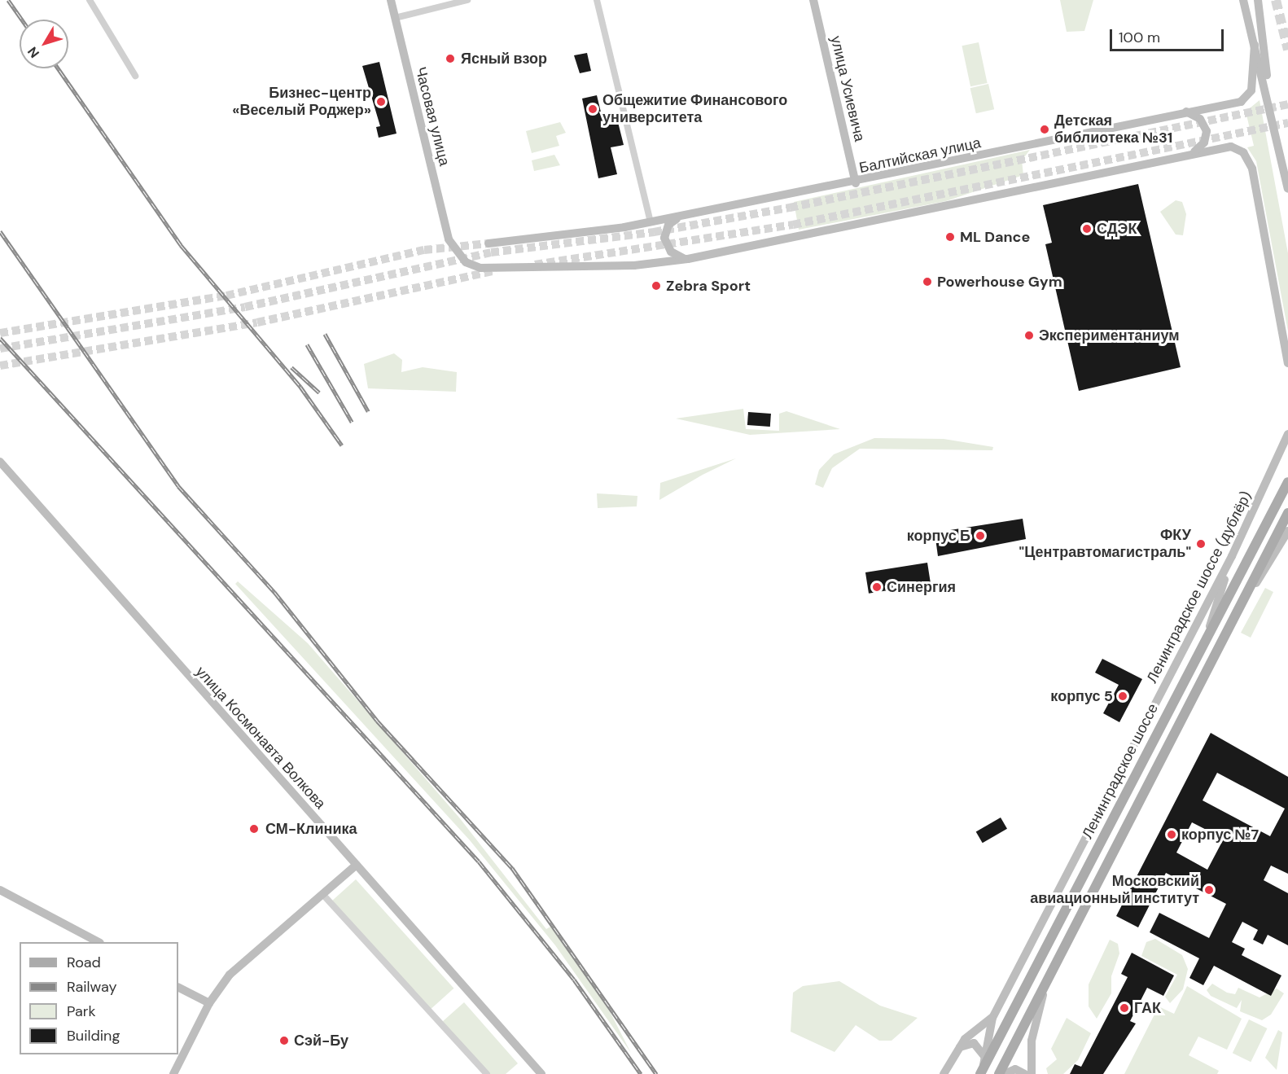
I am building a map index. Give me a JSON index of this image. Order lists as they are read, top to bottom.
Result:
{
  "streets": {
    "main road": ["Ленинградское шоссе"],
    "street": [
      "улица Усиевича",
      "Часовая улица",
      "Балтийская улица",
      "Ленинградское шоссе (дублёр)",
      "улица Космонавта Волкова"
    ]
  },
  "crossings": [
    ["улица Усиевича", "Балтийская улица"],
    ["Ленинградское шоссе (дублёр)", "Ленинградское шоссе"]
  ],
  "places": [
    "Ясный взор",
    "Бизнес-центр «Веселый Роджер»",
    "Общежитие Финансового университета",
    "Детская библиотека №31",
    "СДЭК",
    "ML Dance",
    "Powerhouse Gym",
    "Zebra Sport",
    "Экспериментаниум",
    "корпус Б",
    "ФКУ \"Центравтомагистраль\"",
    "Синергия",
    "корпус 5",
    "СМ-Клиника",
    "корпус №7",
    "Московский авиационный институт",
    "ГАК",
    "Сэй-Бу"
  ],
  "legend": [
    "Road",
    "Railway",
    "Park",
    "Building"
  ],
  "scale_bar": "100 m",
  "north": "bottom left"
}
